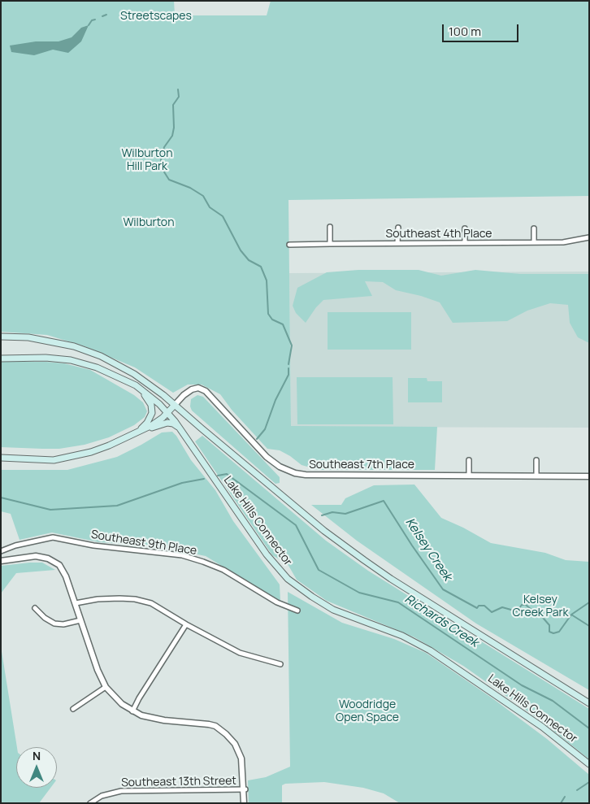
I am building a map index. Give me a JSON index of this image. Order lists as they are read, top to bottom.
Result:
{
  "streets": {
    "main road": ["Lake Hills Connector"],
    "street": [
      "Southeast 4th Place",
      "Southeast 7th Place",
      "Southeast 9th Place",
      "Southeast 13th Street"
    ]
  },
  "crossings": [
    ["Southeast 7th Place", "Lake Hills Connector"]
  ],
  "water": ["Kelsey Creek", "Richards Creek"],
  "parks": [
    "Streetscapes",
    "Wilburton Hill Park",
    "Wilburton",
    "Kelsey Creek Park",
    "Woodridge Open Space"
  ],
  "scale_bar": "100 m",
  "north": "top"
}
